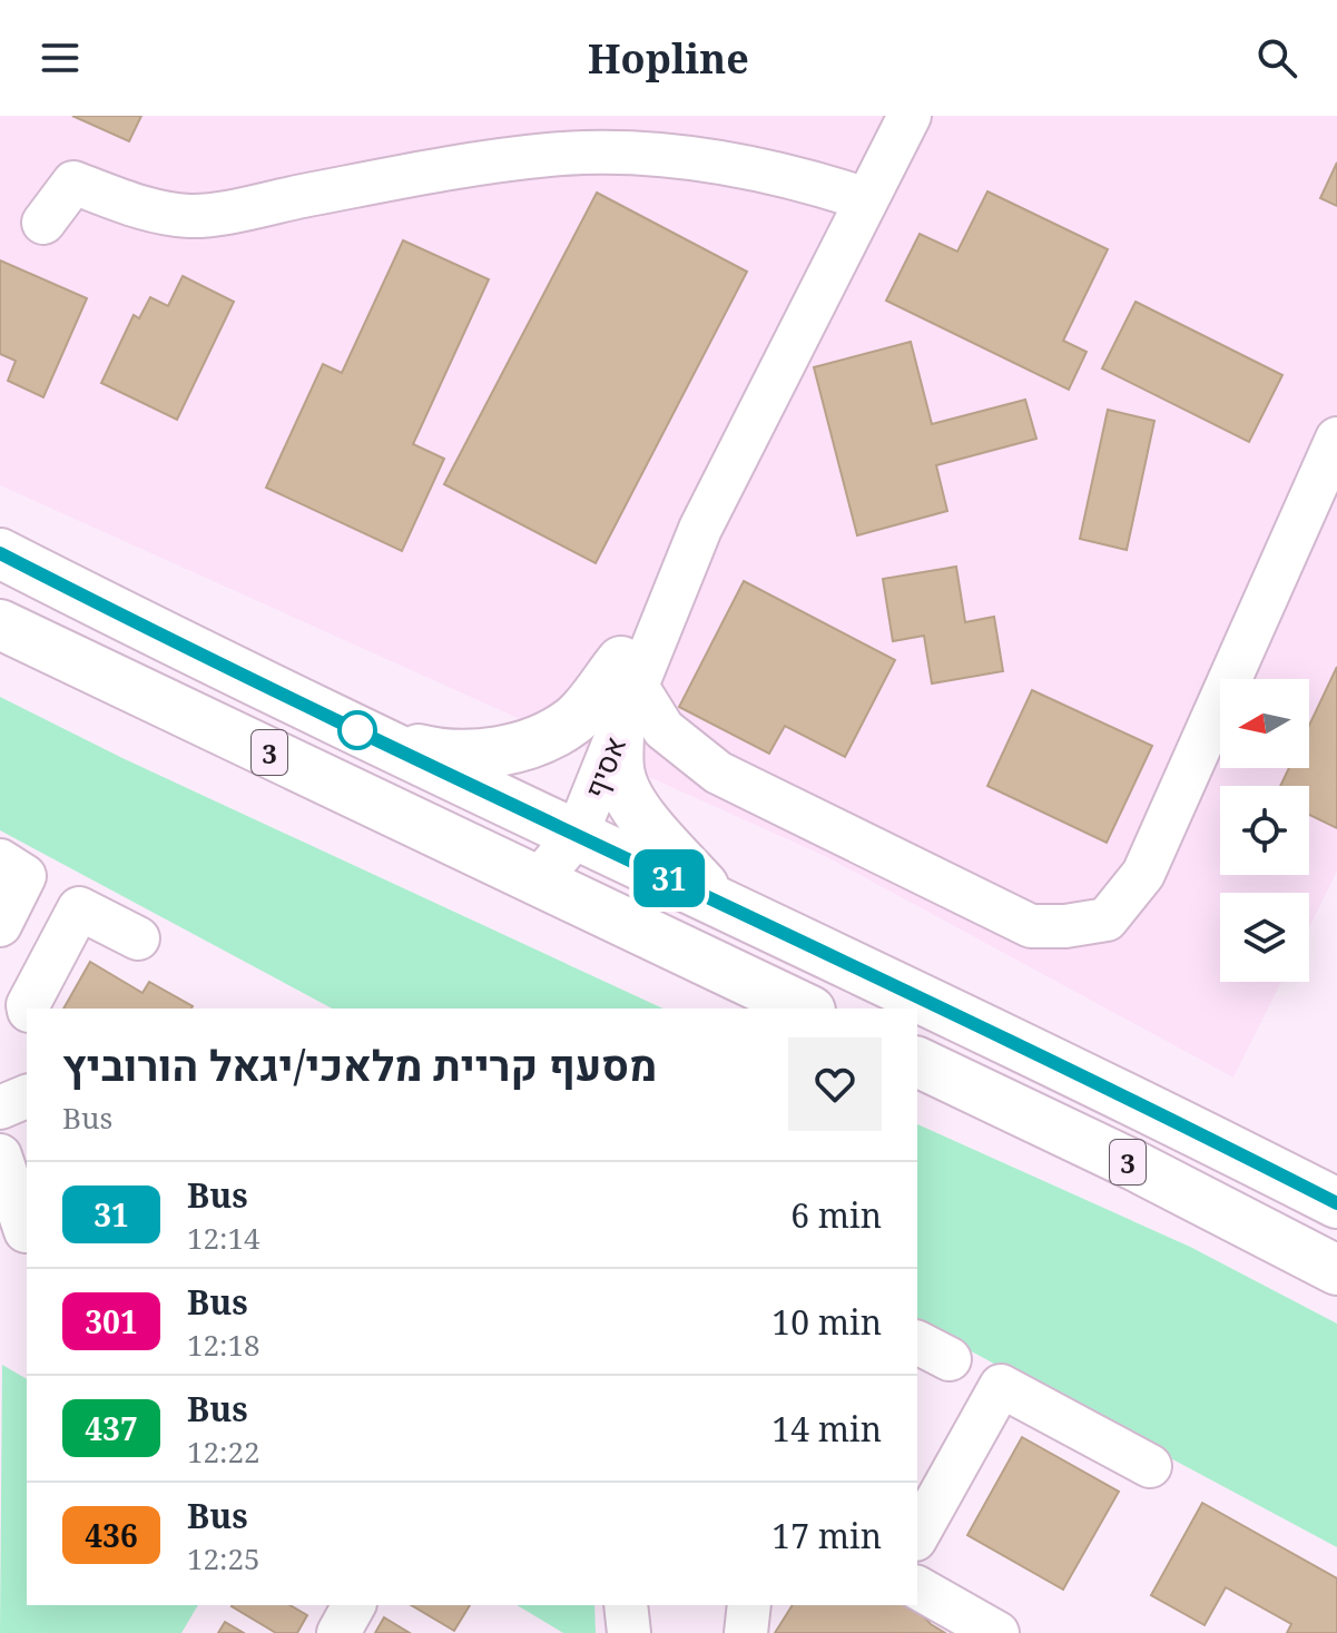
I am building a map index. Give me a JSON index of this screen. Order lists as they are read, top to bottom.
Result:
{
  "streets": {
    "highway": ["3"],
    "street": ["אסיף"]
  },
  "crossings": [
    ["3", "אסיף"]
  ],
  "lines": ["bus line 31"],
  "north": "left",
  "page": {
    "header": "Hopline",
    "on_map": "31",
    "heading": ["מסעף קריית מלאכי/יגאל הורוביץ", "Bus"],
    "list": [
      {
        "mark": "31",
        "name": "Bus",
        "note": "12:14",
        "value": "6 min"
      },
      {
        "mark": "301",
        "name": "Bus",
        "note": "12:18",
        "value": "10 min"
      },
      {
        "mark": "437",
        "name": "Bus",
        "note": "12:22",
        "value": "14 min"
      },
      {
        "mark": "436",
        "name": "Bus",
        "note": "12:25",
        "value": "17 min"
      }
    ]
  }
}
